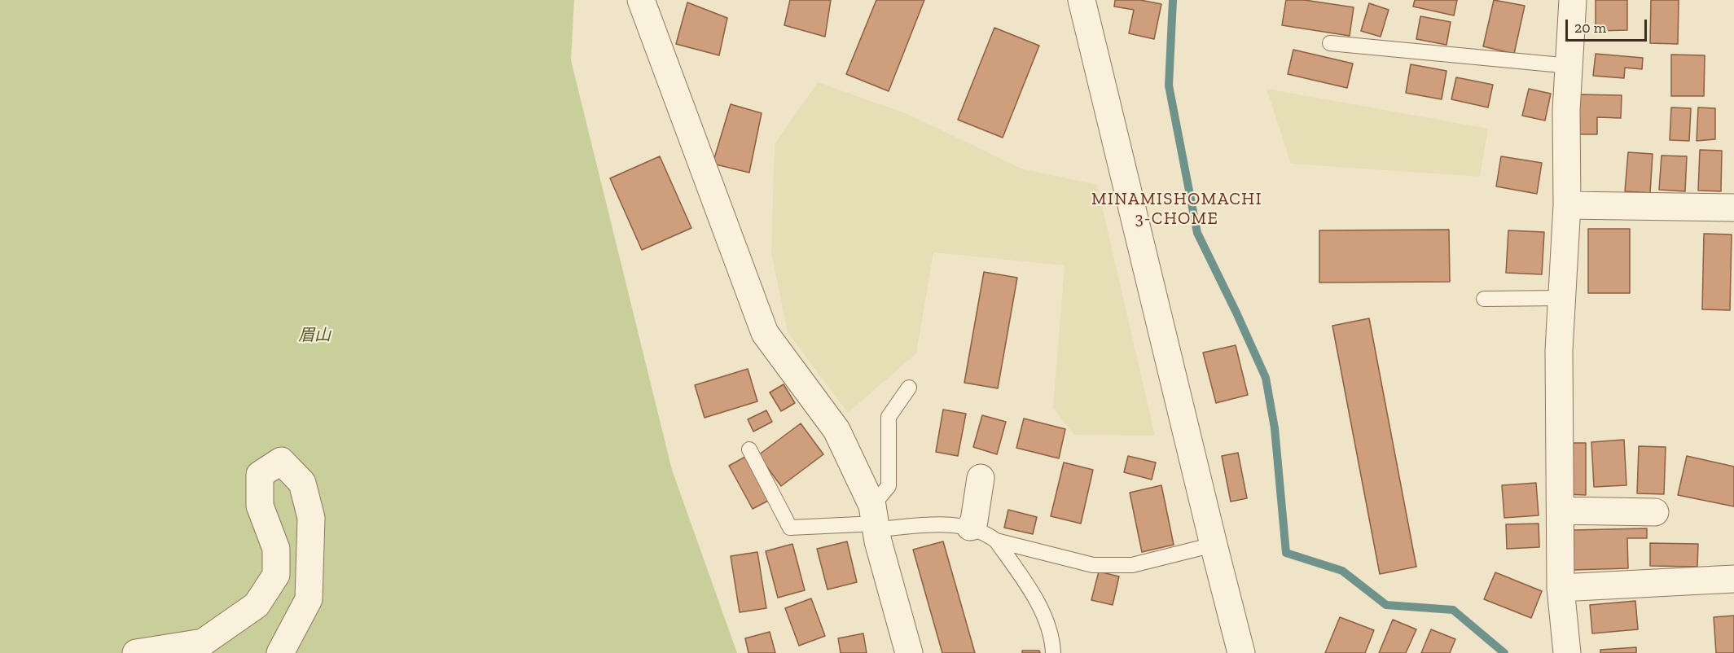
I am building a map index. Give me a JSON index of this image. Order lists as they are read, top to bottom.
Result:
{
  "districts": ["MINAMISHOMACHI 3-CHOME"],
  "parks": ["眉山"],
  "scale_bar": "20 m"
}
